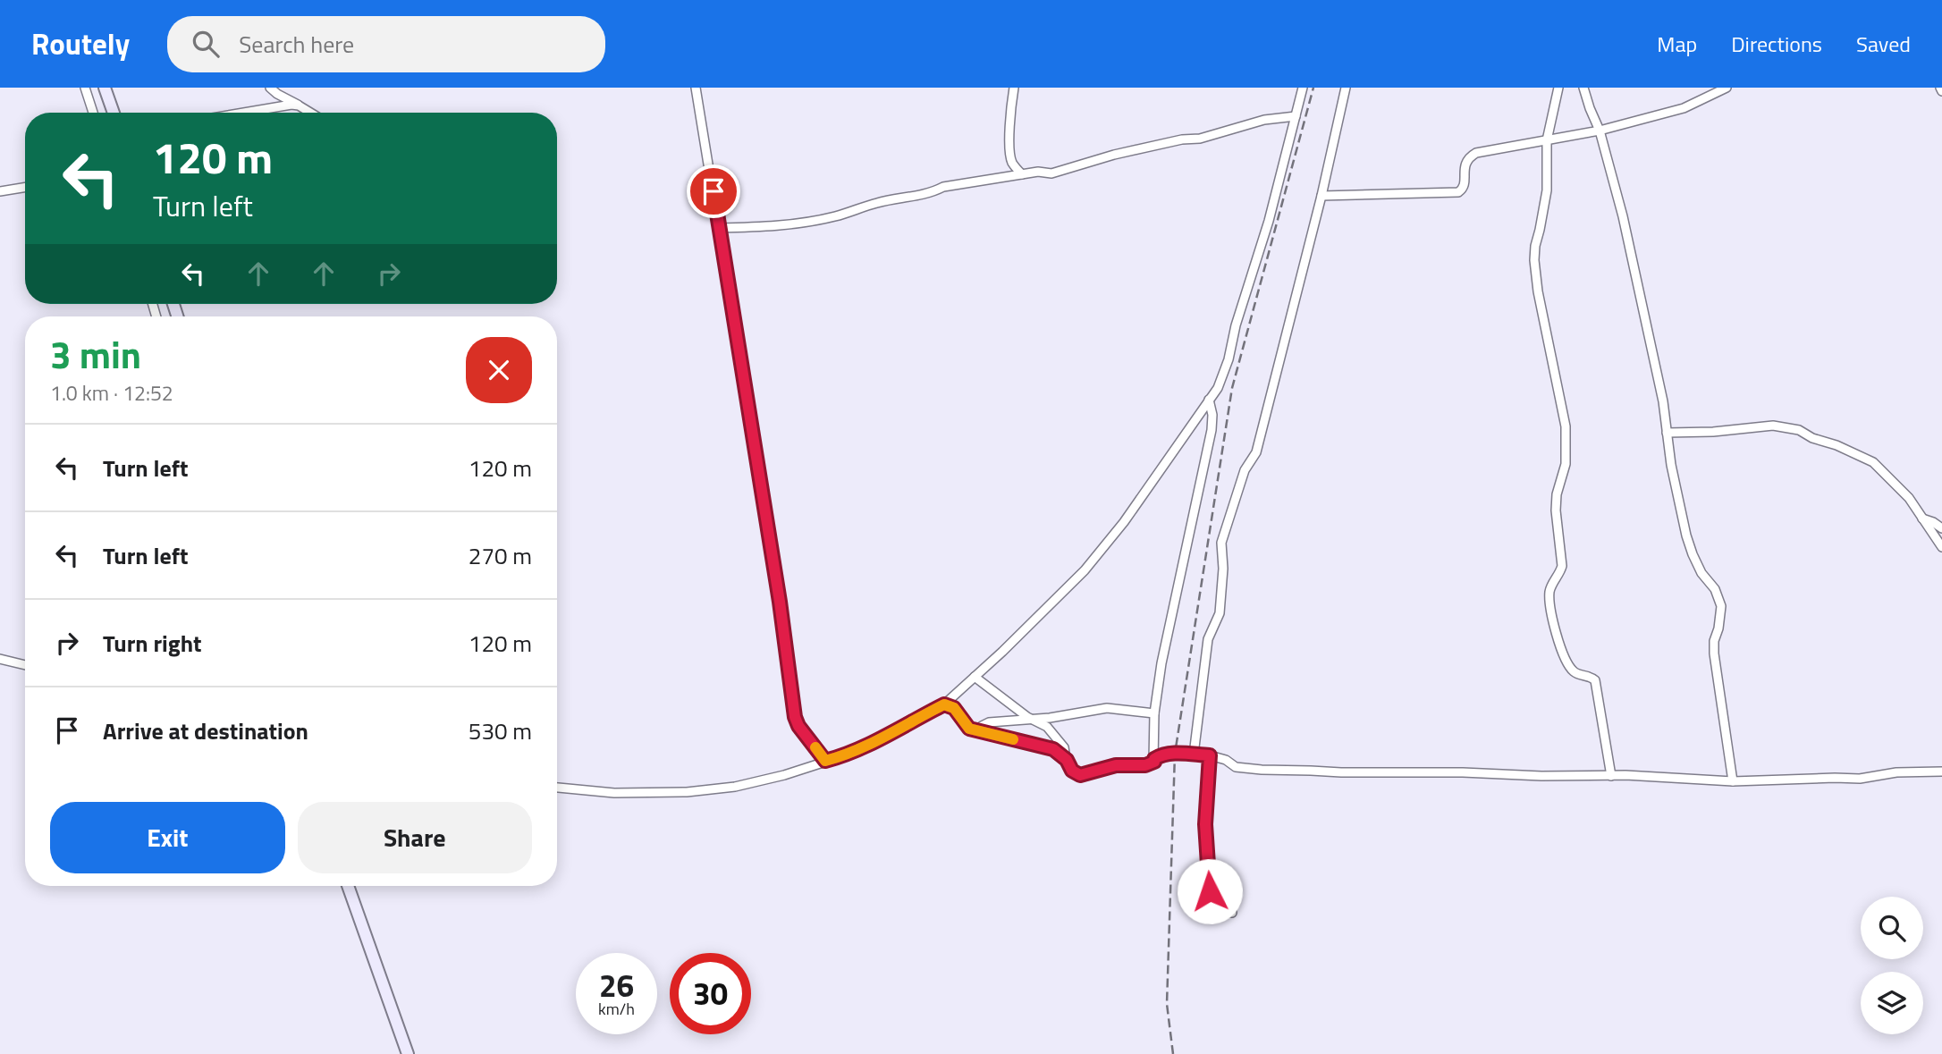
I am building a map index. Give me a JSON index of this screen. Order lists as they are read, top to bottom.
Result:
{
  "page": {
    "header": "Routely",
    "search": "Search here",
    "nav": ["Map", "Directions", "Saved"],
    "turn": ["120 m", "Turn left"],
    "heading": ["3 min", "1.0 km · 12:52"],
    "list": [
      {
        "name": "Turn left",
        "value": "120 m"
      },
      {
        "name": "Turn left",
        "value": "270 m"
      },
      {
        "name": "Turn right",
        "value": "120 m"
      },
      {
        "name": "Arrive at destination",
        "value": "530 m"
      }
    ],
    "buttons": ["Exit", "Share"],
    "speed": "26 km/h",
    "limit": "30"
  }
}
